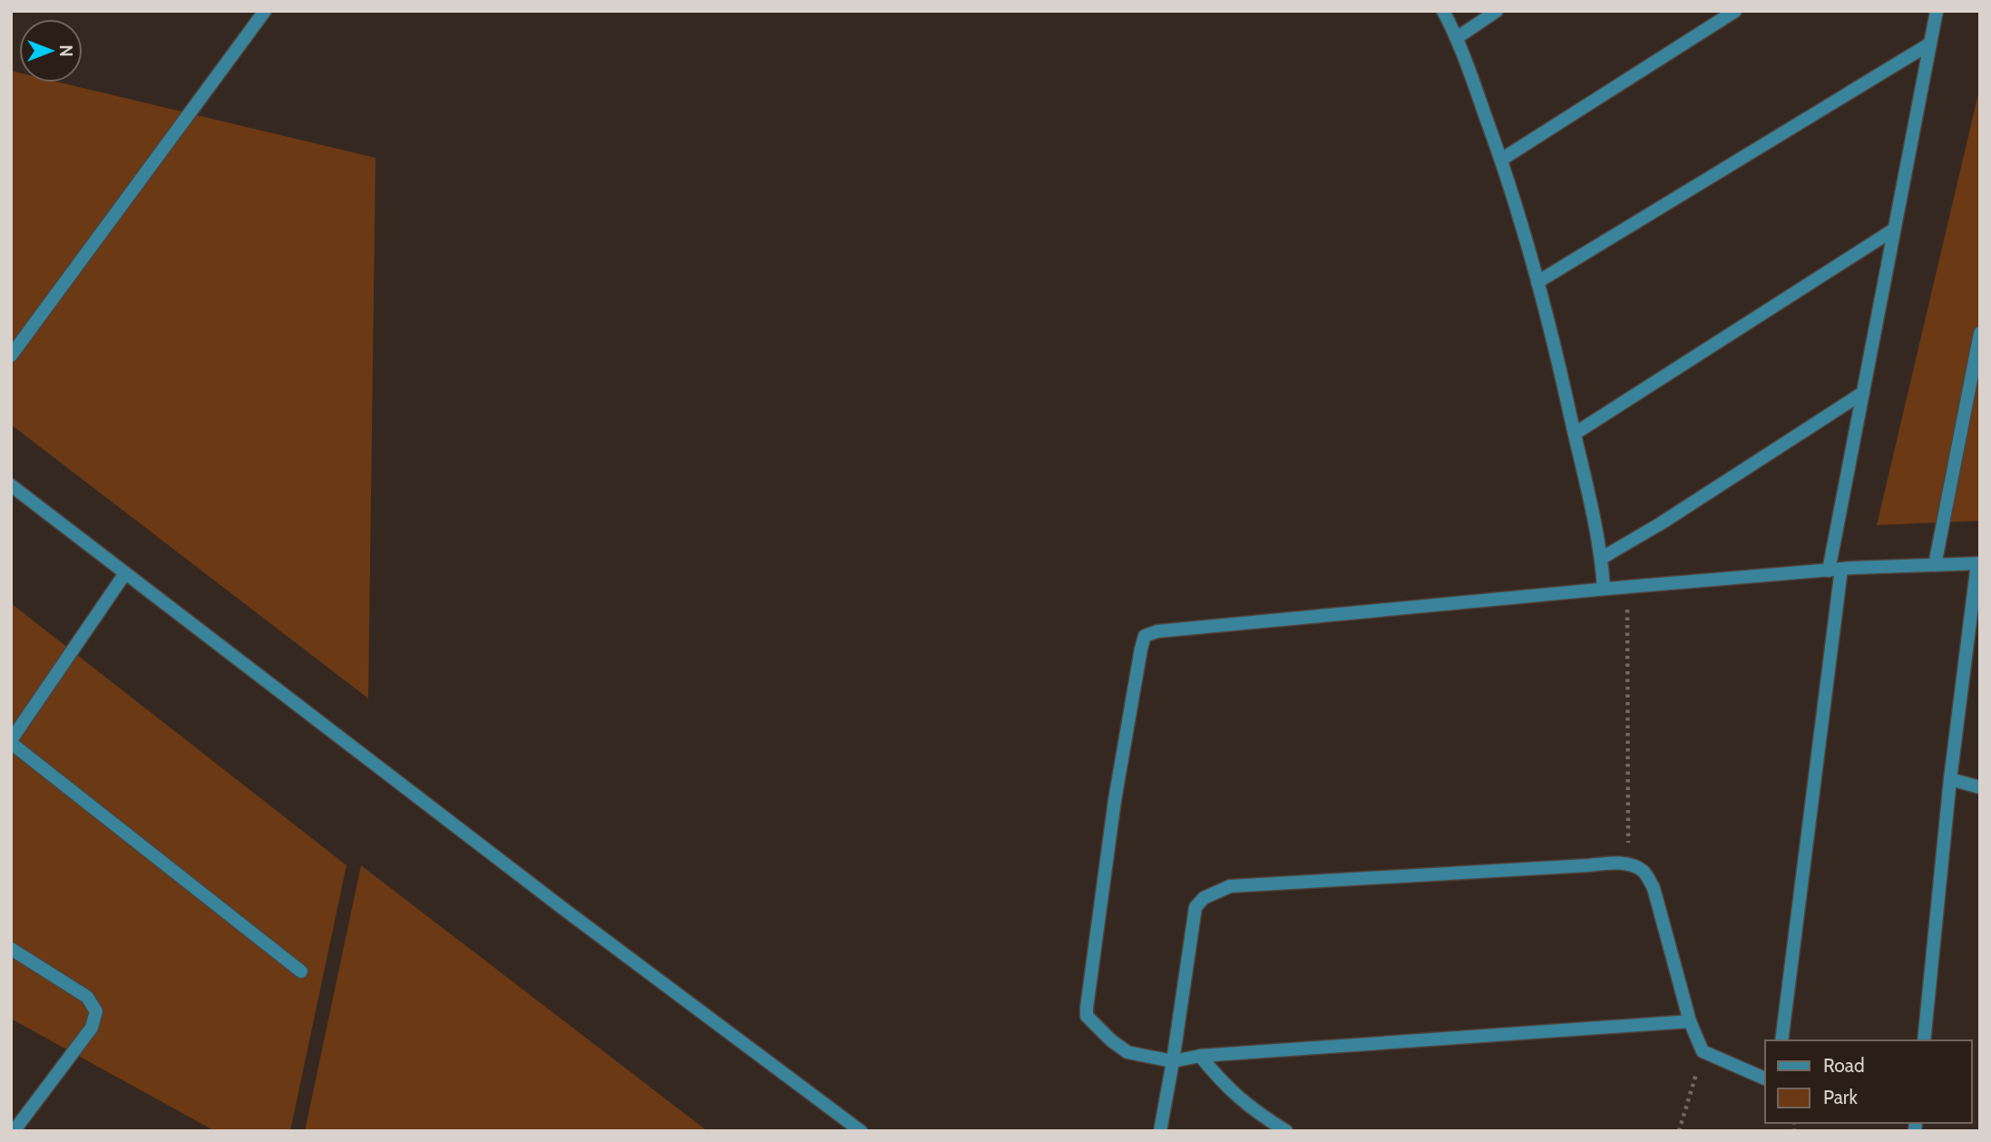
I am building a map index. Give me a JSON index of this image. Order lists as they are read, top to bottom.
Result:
{
  "legend": ["Road", "Park"],
  "north": "right"
}
